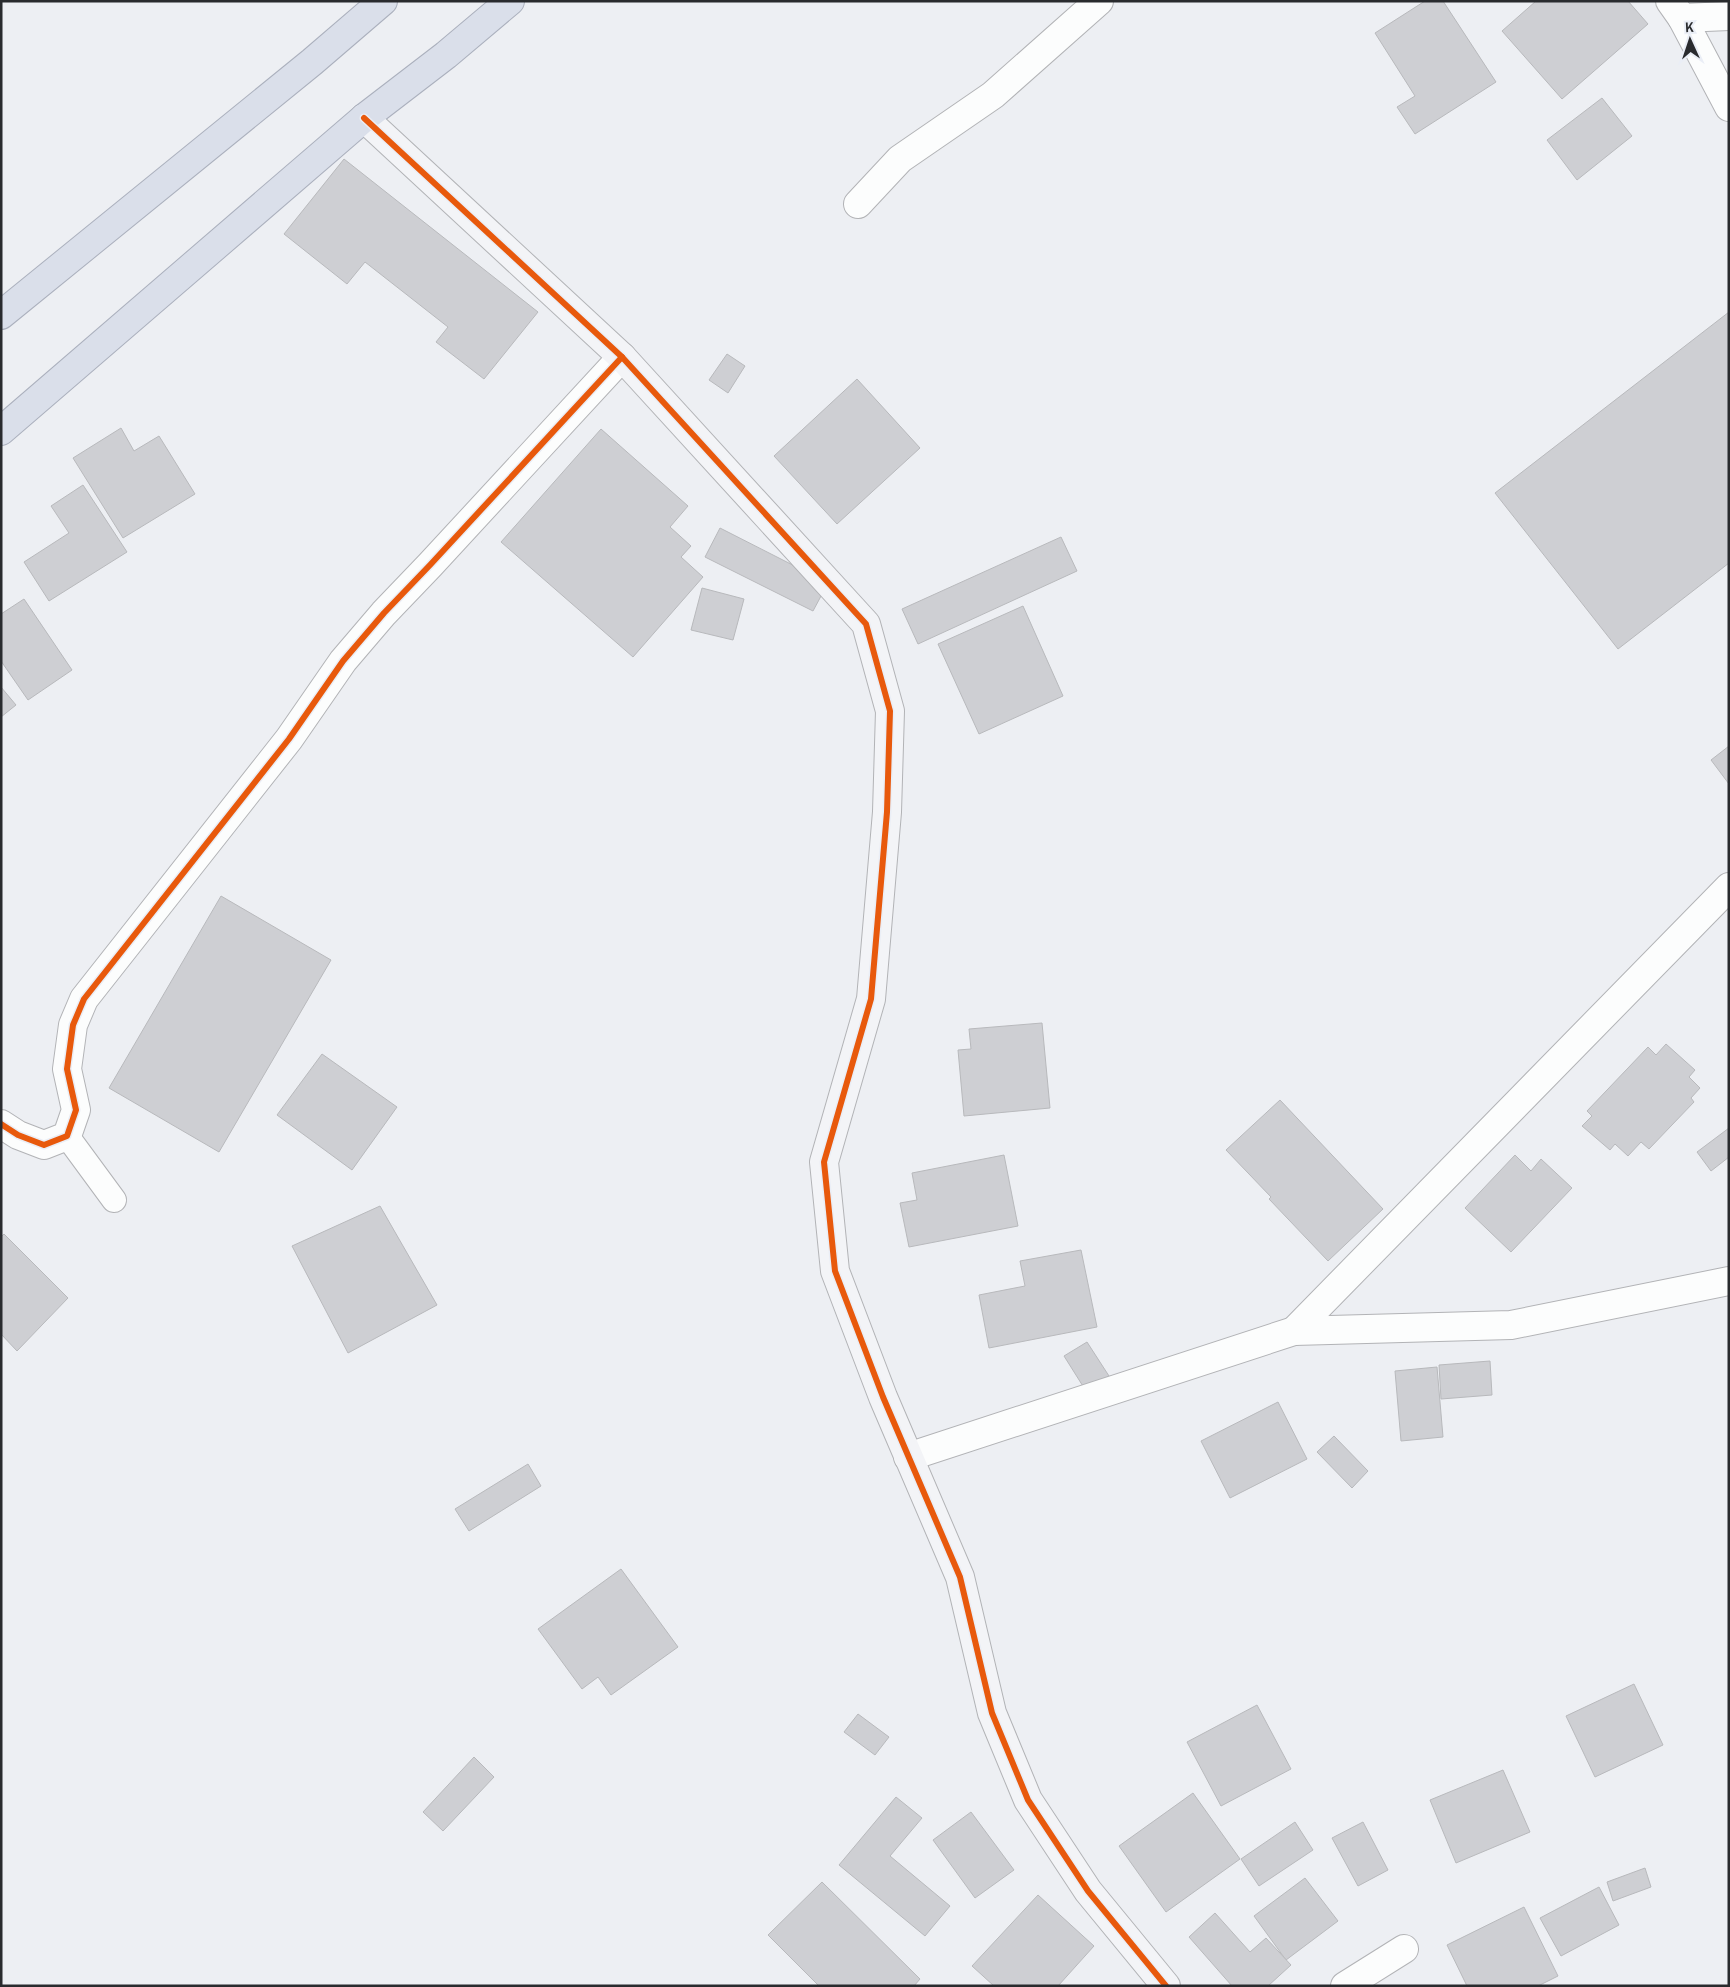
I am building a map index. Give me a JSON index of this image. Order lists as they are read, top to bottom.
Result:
{
  "north": "top"
}
